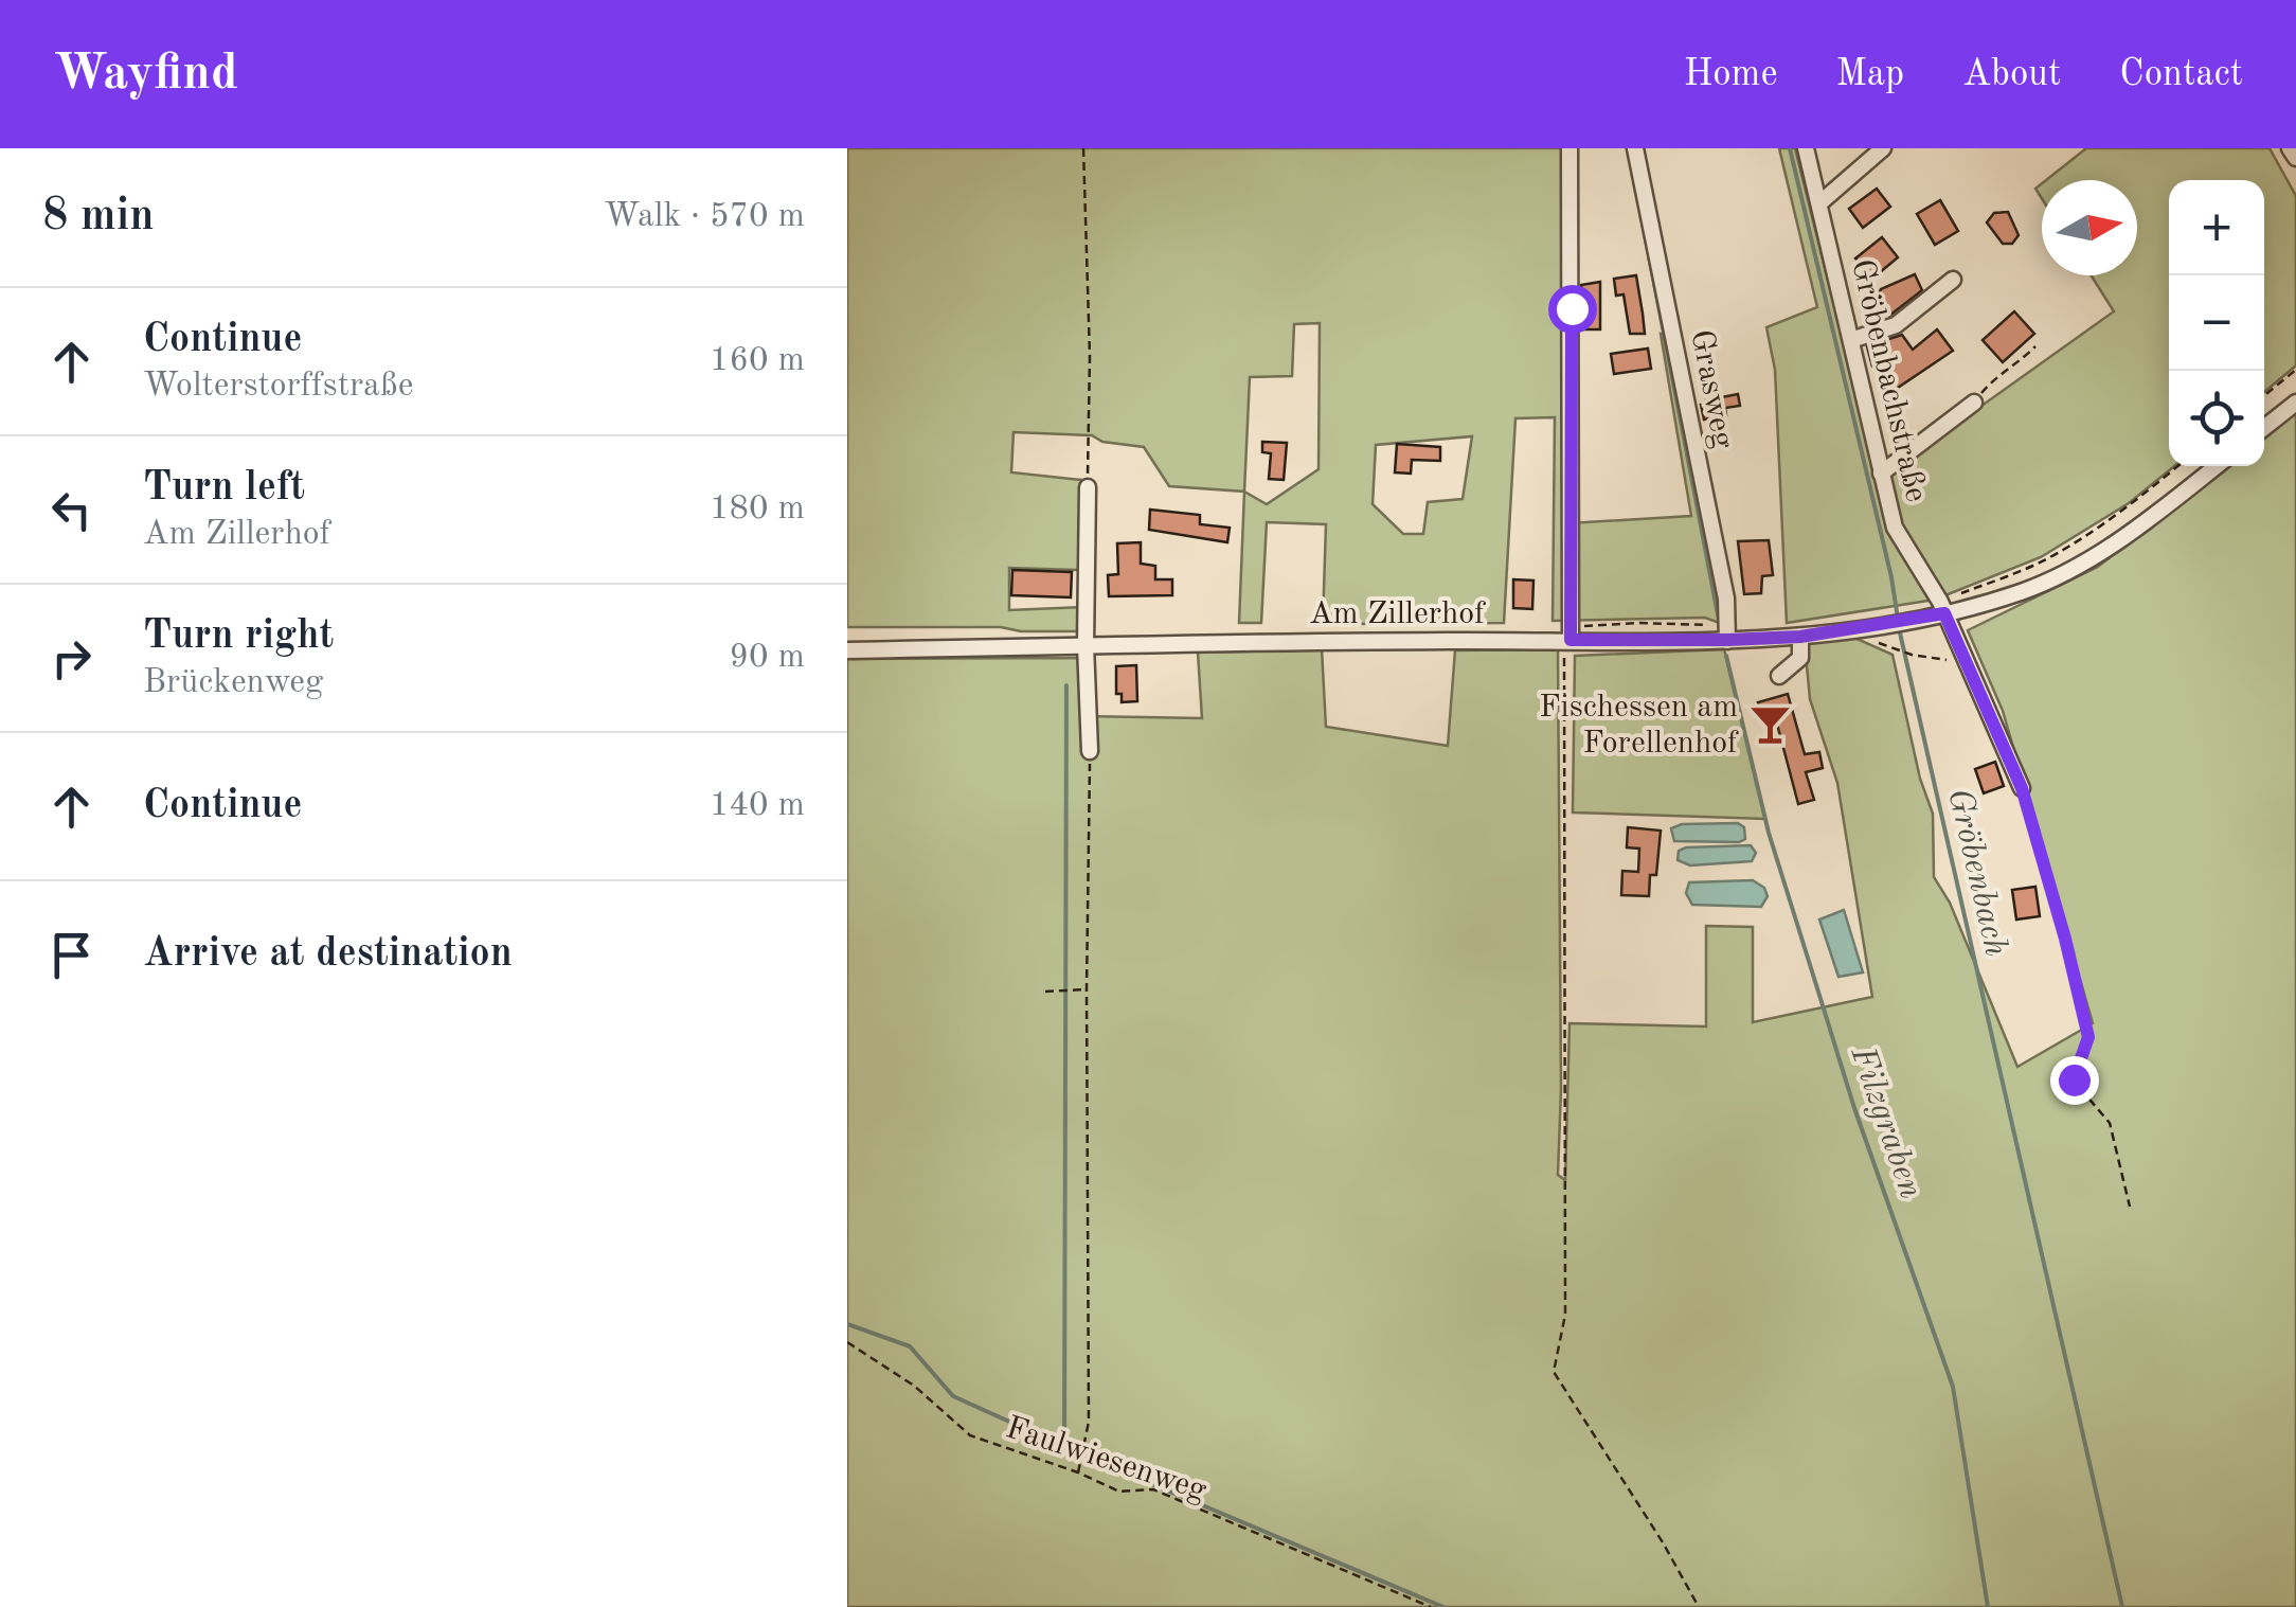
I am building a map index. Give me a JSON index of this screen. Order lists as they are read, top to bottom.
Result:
{
  "streets": {
    "street": ["Gröbenbachstraße", "Grasweg", "Am Zillerhof"],
    "path": ["Faulwiesenweg"]
  },
  "crossings": [
    ["Gröbenbachstraße", "Am Zillerhof"],
    ["Grasweg", "Am Zillerhof"]
  ],
  "water": ["Gröbenbach", "Filzgraben"],
  "places": {
    "bar": ["Fischessen am Forellenhof"]
  },
  "north": "right",
  "page": {
    "header": "Wayfind",
    "nav": [
      "Home",
      "Map",
      "About",
      "Contact"
    ],
    "heading": ["8 min", "Walk · 570 m"],
    "map_buttons": ["+", "−"],
    "list": [
      ["Continue", "Wolterstorffstraße", "160 m"],
      ["Turn left", "Am Zillerhof", "180 m"],
      ["Turn right", "Brückenweg", "90 m"],
      ["Continue", "140 m"],
      "Arrive at destination"
    ]
  }
}
